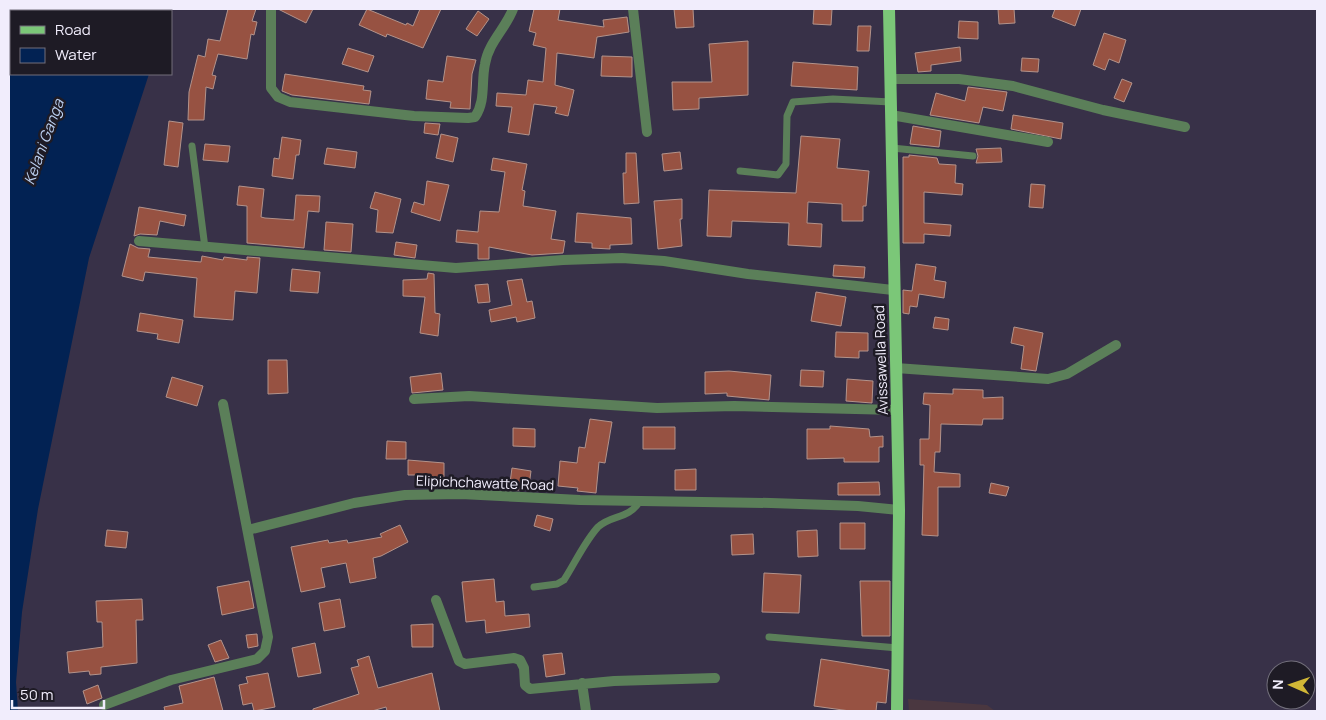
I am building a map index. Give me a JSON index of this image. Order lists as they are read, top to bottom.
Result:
{
  "streets": {
    "main road": ["Avissawella Road"],
    "street": ["Elipichchawatte Road"]
  },
  "crossings": [
    ["Avissawella Road", "Elipichchawatte Road"]
  ],
  "water": ["Kelani Ganga"],
  "legend": ["Road", "Water"],
  "scale_bar": "50 m",
  "north": "left"
}
